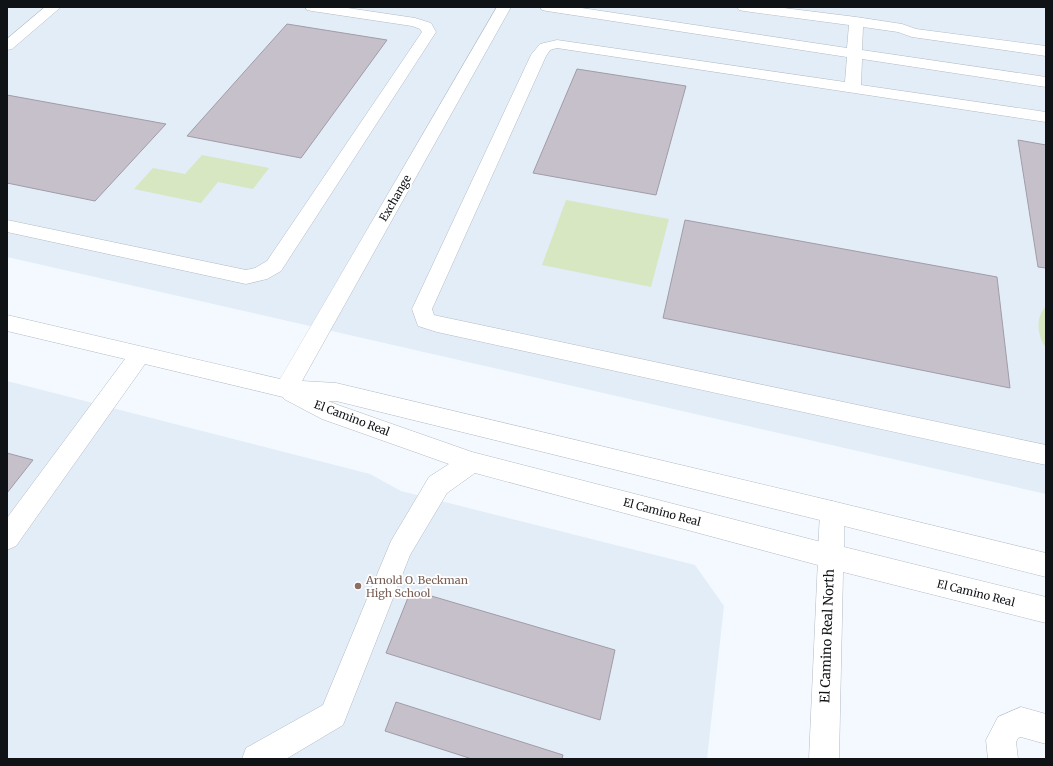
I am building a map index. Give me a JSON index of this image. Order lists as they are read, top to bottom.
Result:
{
  "streets": {
    "street": ["Exchange", "El Camino Real", "El Camino Real North"]
  },
  "crossings": [
    ["Exchange", "El Camino Real"],
    ["El Camino Real", "El Camino Real North"]
  ],
  "places": ["Arnold O. Beckman High School"]
}
